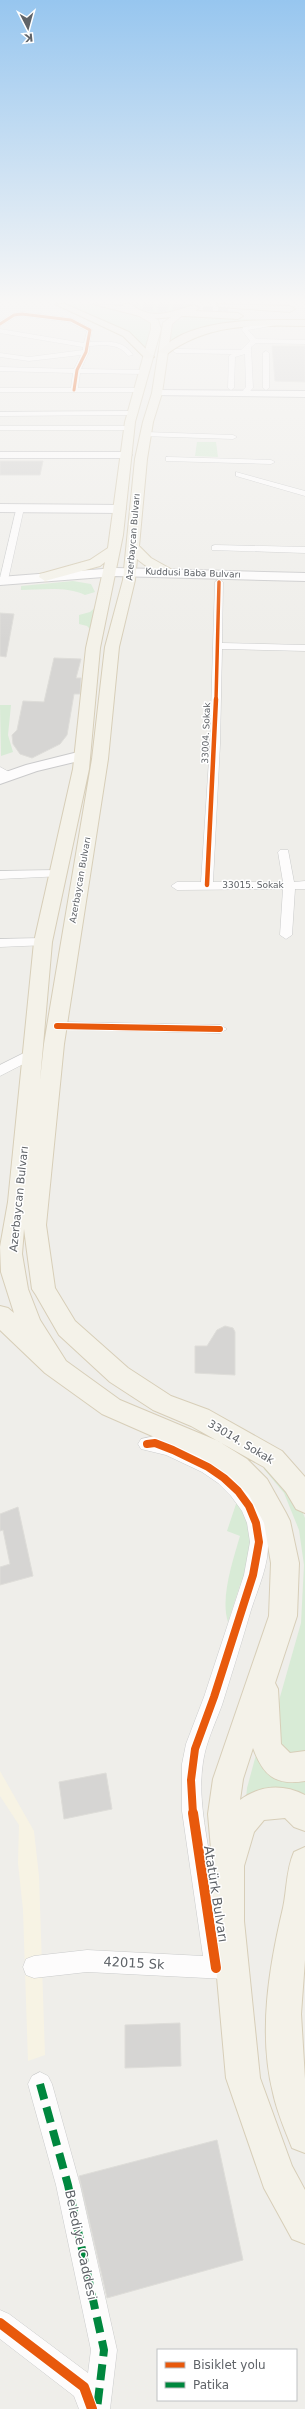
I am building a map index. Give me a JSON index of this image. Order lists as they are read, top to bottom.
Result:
{
  "streets": {
    "main road": [
      "Azerbaycan Bulvarı",
      "Kuddusi Baba Bulvarı",
      "33014. Sokak",
      "Atatürk Bulvarı"
    ],
    "street": [
      "33004. Sokak",
      "33015. Sokak",
      "42015 Sk",
      "Belediye Caddesi"
    ]
  },
  "crossings": [
    ["Azerbaycan Bulvarı", "Kuddusi Baba Bulvarı"],
    ["Azerbaycan Bulvarı", "33014. Sokak"],
    ["Kuddusi Baba Bulvarı", "33004. Sokak"],
    ["33004. Sokak", "33015. Sokak"],
    ["Atatürk Bulvarı", "42015 Sk"]
  ],
  "legend": ["Bisiklet yolu", "Patika"],
  "north": "bottom"
}
